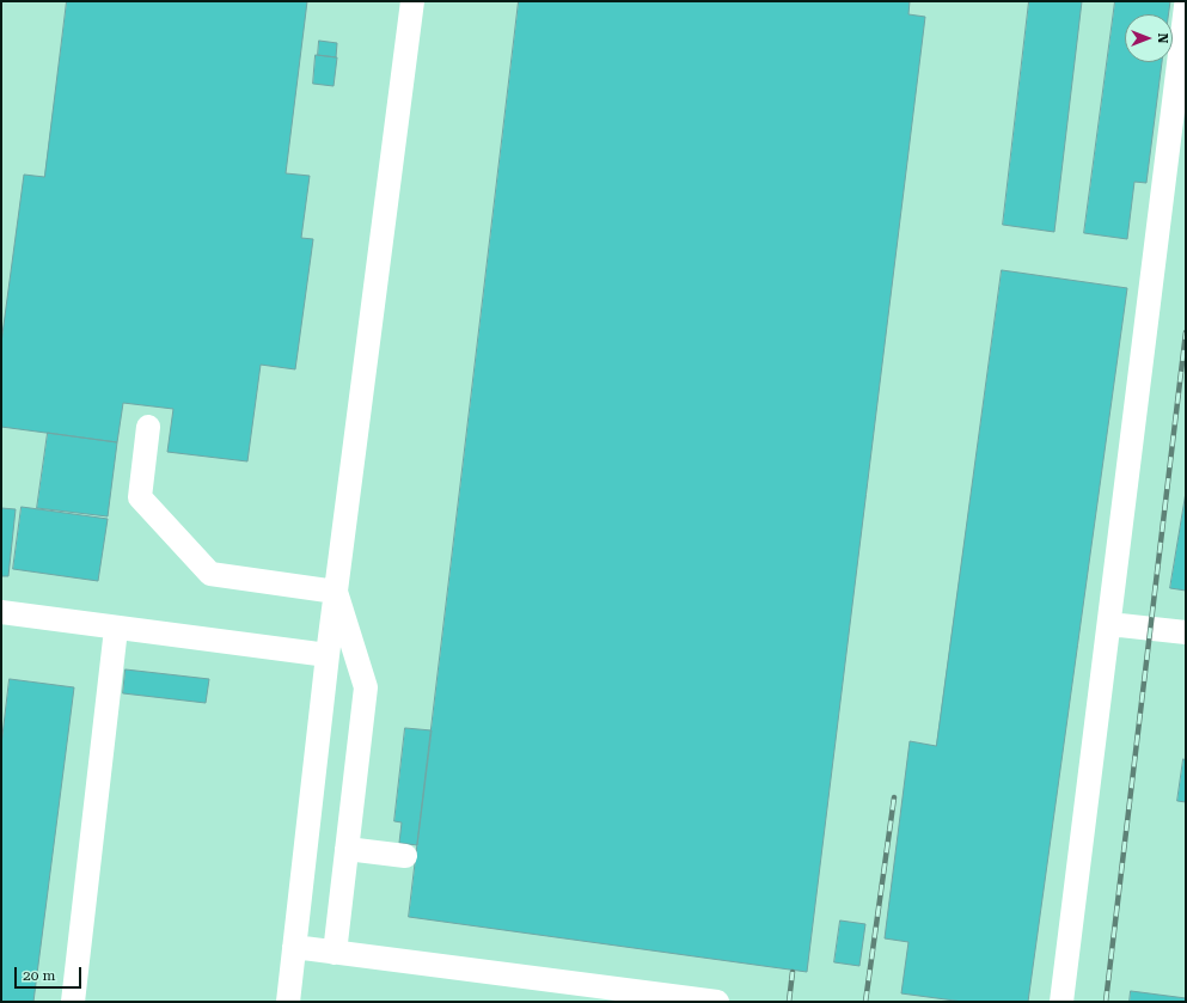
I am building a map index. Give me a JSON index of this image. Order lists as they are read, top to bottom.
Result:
{
  "scale_bar": "20 m",
  "north": "right"
}
